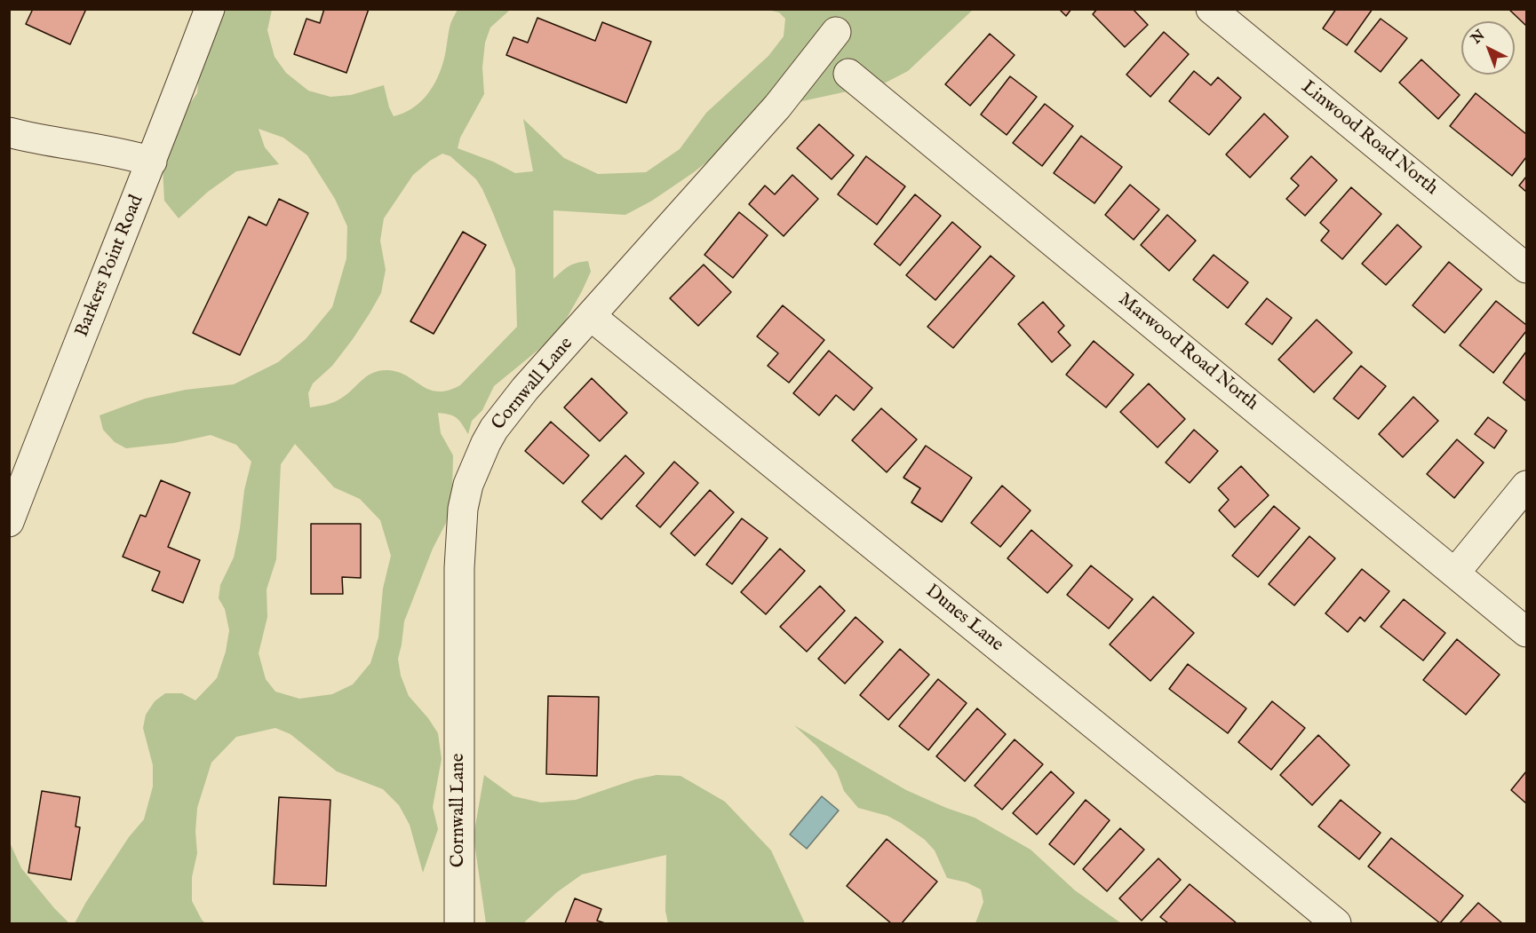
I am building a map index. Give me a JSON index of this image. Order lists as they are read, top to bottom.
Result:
{
  "streets": {
    "street": [
      "Linwood Road North",
      "Barkers Point Road",
      "Marwood Road North",
      "Cornwall Lane",
      "Dunes Lane"
    ]
  },
  "crossings": [
    ["Cornwall Lane", "Dunes Lane"]
  ],
  "north": "top left"
}
